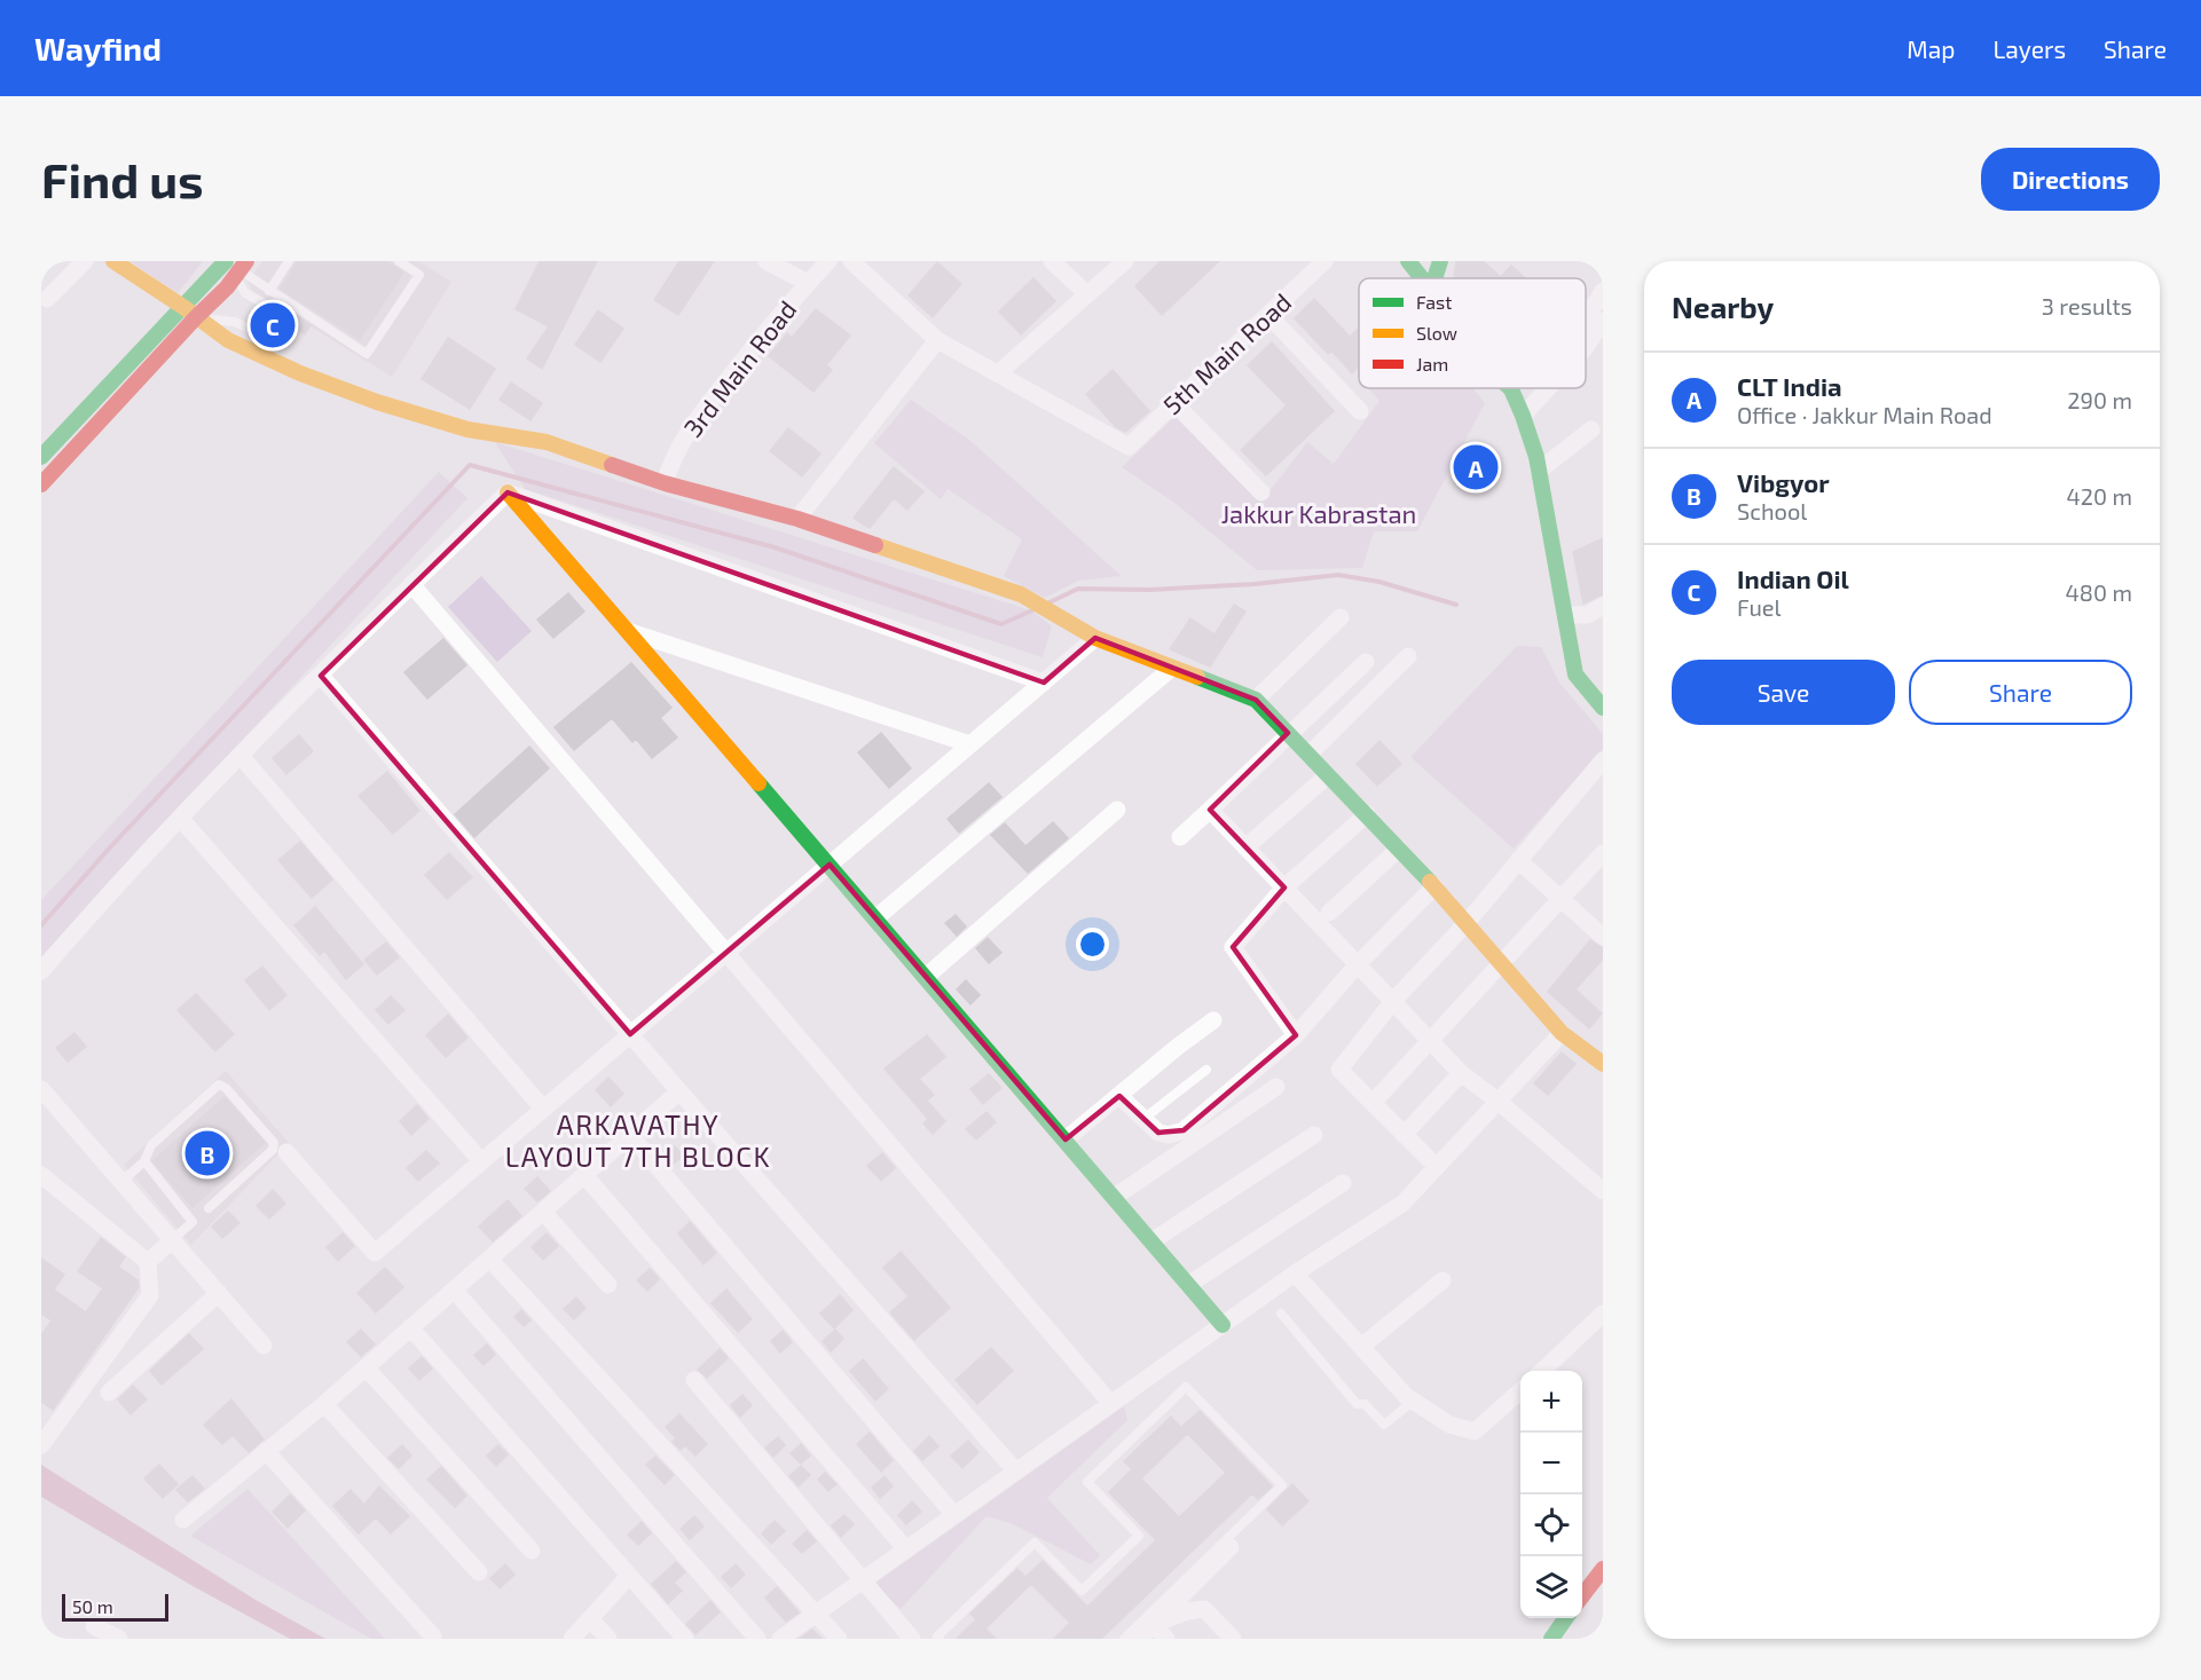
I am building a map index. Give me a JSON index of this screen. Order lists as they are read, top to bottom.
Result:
{
  "streets": {
    "street": ["5th Main Road", "3rd Main Road"]
  },
  "districts": ["ARKAVATHY LAYOUT 7TH BLOCK"],
  "parks": ["Jakkur Kabrastan"],
  "legend": ["Fast", "Slow", "Jam"],
  "scale_bar": "50 m",
  "page": {
    "header": "Wayfind",
    "nav": ["Map", "Layers", "Share"],
    "buttons": [
      "Directions",
      ["Save", "Share"]
    ],
    "title": "Find us",
    "heading": ["Nearby", "3 results"],
    "pins": ["C", "A", "B"],
    "list": [
      {
        "mark": "A",
        "name": "CLT India",
        "note": "Office · Jakkur Main Road",
        "value": "290 m"
      },
      {
        "mark": "B",
        "name": "Vibgyor",
        "note": "School",
        "value": "420 m"
      },
      {
        "mark": "C",
        "name": "Indian Oil",
        "note": "Fuel",
        "value": "480 m"
      }
    ],
    "map_buttons": ["+", "−"],
    "scale": "50 m"
  }
}
